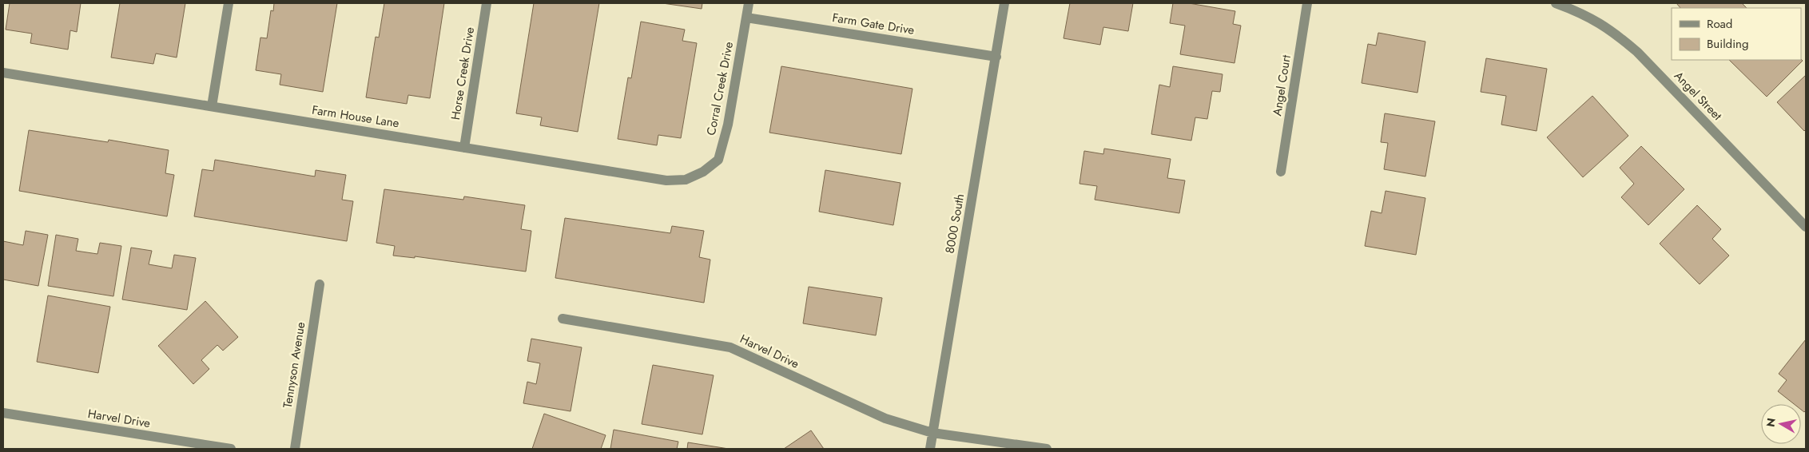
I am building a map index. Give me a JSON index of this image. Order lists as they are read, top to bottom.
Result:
{
  "streets": {
    "street": [
      "Farm Gate Drive",
      "Horse Creek Drive",
      "Angel Court",
      "Corral Creek Drive",
      "Angel Street",
      "Farm House Lane",
      "8000 South",
      "Harvel Drive",
      "Tennyson Avenue"
    ]
  },
  "crossings": [
    ["Farm Gate Drive", "Corral Creek Drive"],
    ["Farm Gate Drive", "8000 South"],
    ["Horse Creek Drive", "Farm House Lane"],
    ["Corral Creek Drive", "Farm House Lane"],
    ["8000 South", "Harvel Drive"]
  ],
  "legend": ["Road", "Building"],
  "north": "left"
}
